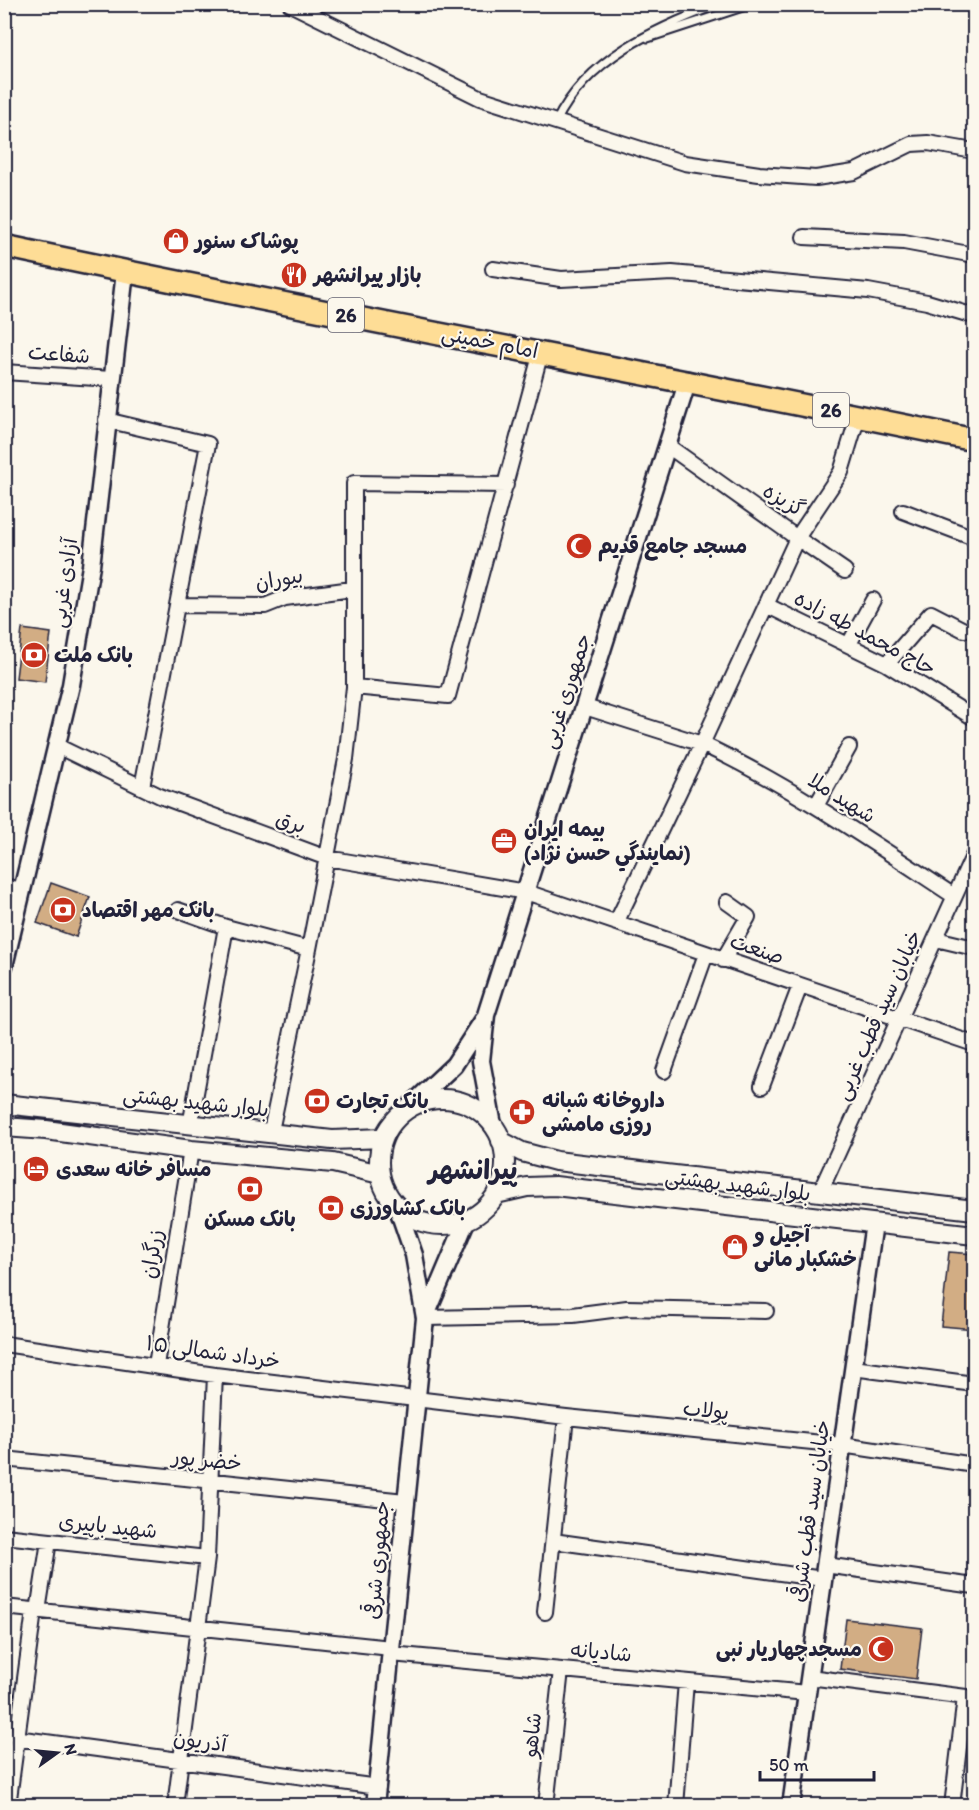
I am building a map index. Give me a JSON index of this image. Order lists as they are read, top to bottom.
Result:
{
  "streets": {
    "main road": ["26", "امام خمینی", "بلوار شهید بهشتی"],
    "street": [
      "شفاعت",
      "گزیزه",
      "بیوران",
      "آزادی غربی",
      "حاج محمد طه زاده",
      "جمهوری غربی",
      "شهید ملا",
      "برق",
      "صنعت",
      "خیابان سید قطب غربی",
      "زرگران",
      "۱۵ خرداد شمالی",
      "پولاب",
      "خضر پور",
      "خیابان سید قطب شرقی",
      "شهید باپیری",
      "جمهوری شرقی",
      "شادیانه",
      "شاهو",
      "آذریون"
    ]
  },
  "crossings": [
    ["امام خمینی", "گزیزه"],
    ["امام خمینی", "آزادی غربی"],
    ["امام خمینی", "جمهوری غربی"],
    ["شفاعت", "آزادی غربی"],
    ["گزیزه", "جمهوری غربی"],
    ["آزادی غربی", "برق"],
    ["جمهوری غربی", "شهید ملا"],
    ["جمهوری غربی", "برق"],
    ["جمهوری غربی", "صنعت"],
    ["شهید ملا", "خیابان سید قطب غربی"],
    ["برق", "صنعت"],
    ["صنعت", "خیابان سید قطب غربی"],
    ["خیابان سید قطب غربی", "بلوار شهید بهشتی"],
    ["بلوار شهید بهشتی", "خیابان سید قطب شرقی"],
    ["زرگران", "۱۵ خرداد شمالی"],
    ["۱۵ خرداد شمالی", "پولاب"],
    ["۱۵ خرداد شمالی", "جمهوری شرقی"],
    ["پولاب", "خیابان سید قطب شرقی"],
    ["خضر پور", "جمهوری شرقی"],
    ["خیابان سید قطب شرقی", "شادیانه"],
    ["جمهوری شرقی", "شادیانه"],
    ["جمهوری شرقی", "آذریون"],
    ["شادیانه", "شاهو"]
  ],
  "districts": ["پیرانشهر"],
  "places": {
    "shop": ["پوشاک سنور", "آجیل و خشکبار مانی"],
    "restaurant": ["بازار پیرانشهر"],
    "mosque": ["مسجد جامع قدیم", "مسجدچهاریار نبی"],
    "bank": [
      "بانک ملت",
      "بانک مهر اقتصاد",
      "بانک تجارت",
      "بانک مسکن",
      "بانک کشاورزی"
    ],
    "office": ["بيمه ايران (نمايندگي حسن نژاد)"],
    "pharmacy": ["داروخانه شبانه روزی مامشی"],
    "hotel": ["مسافر خانه سعدی"]
  },
  "scale_bar": "50 m",
  "north": "right"
}
